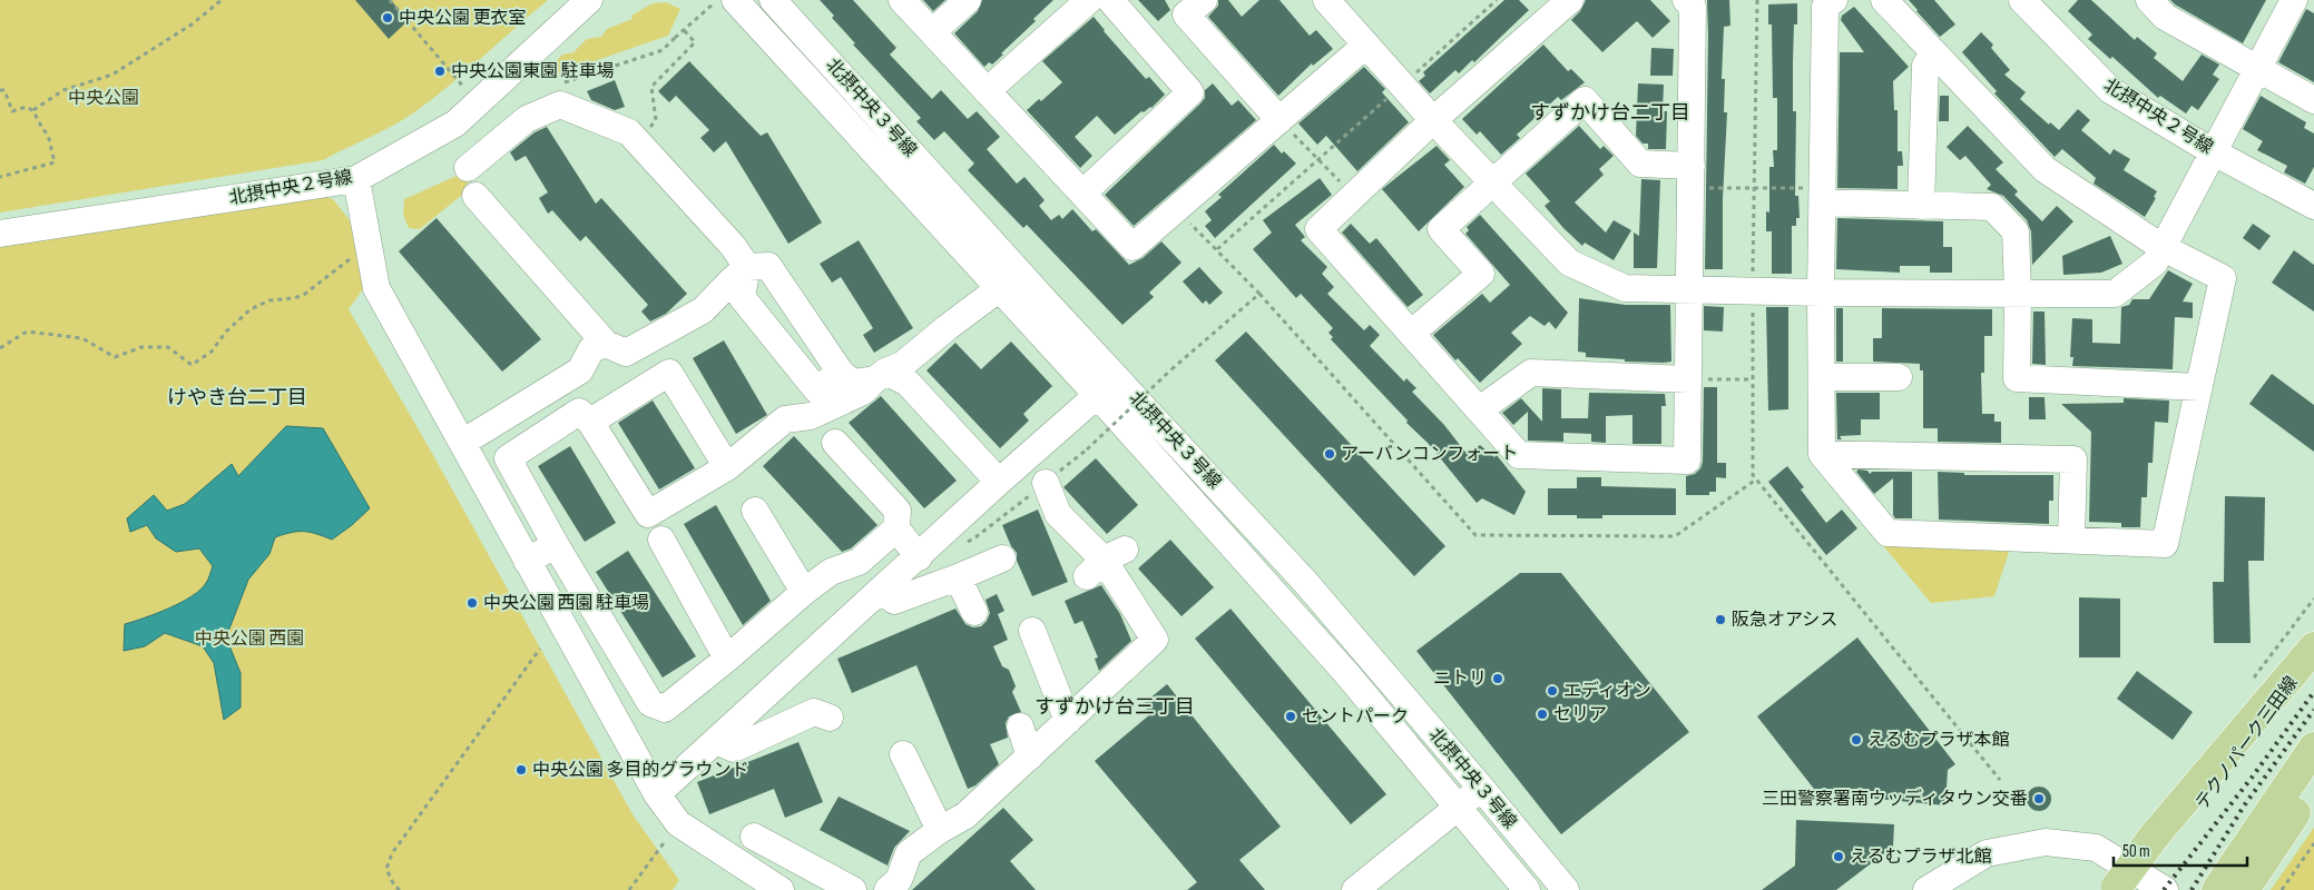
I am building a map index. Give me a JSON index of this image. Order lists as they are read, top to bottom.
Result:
{
  "streets": {
    "main road": ["テクノパーク三田線"],
    "street": ["北摂中央３号線", "北摂中央２号線"]
  },
  "districts": ["すずかけ台二丁目", "けやき台二丁目", "すずかけ台三丁目"],
  "parks": ["中央公園", "中央公園 西園"],
  "places": [
    "中央公園 更衣室",
    "中央公園東園 駐車場",
    "アーバンコンフォート",
    "中央公園 西園 駐車場",
    "阪急オアシス",
    "ニトリ",
    "エディオン",
    "セリア",
    "セントパーク",
    "えるむプラザ本館",
    "中央公園 多目的グラウンド",
    "三田警察署南ウッディタウン交番",
    "えるむプラザ北館"
  ],
  "scale_bar": "50 m"
}
